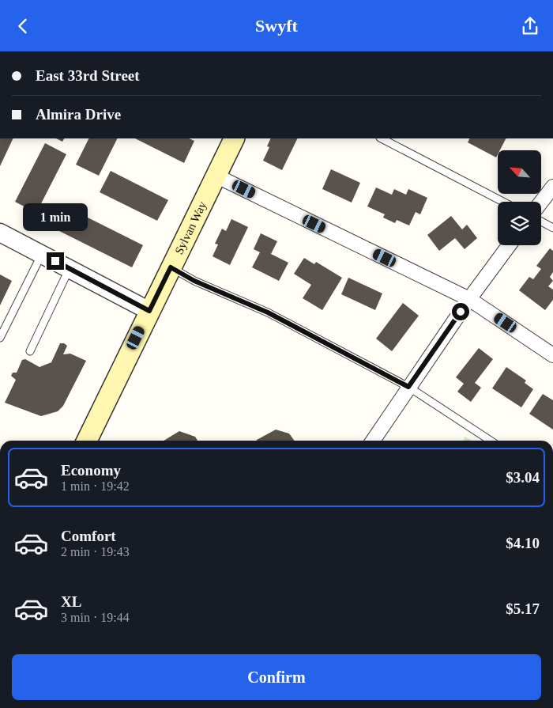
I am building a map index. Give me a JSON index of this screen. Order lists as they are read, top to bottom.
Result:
{
  "streets": {
    "main road": ["Sylvan Way"]
  },
  "north": "top left",
  "page": {
    "header": "Swyft",
    "banner": ["East 33rd Street", "Almira Drive"],
    "bubble": "1 min",
    "list": [
      {
        "name": "Economy",
        "note": "1 min · 19:42",
        "value": "$3.04"
      },
      {
        "name": "Comfort",
        "note": "2 min · 19:43",
        "value": "$4.10"
      },
      {
        "name": "XL",
        "note": "3 min · 19:44",
        "value": "$5.17"
      }
    ],
    "buttons": "Confirm"
  }
}
